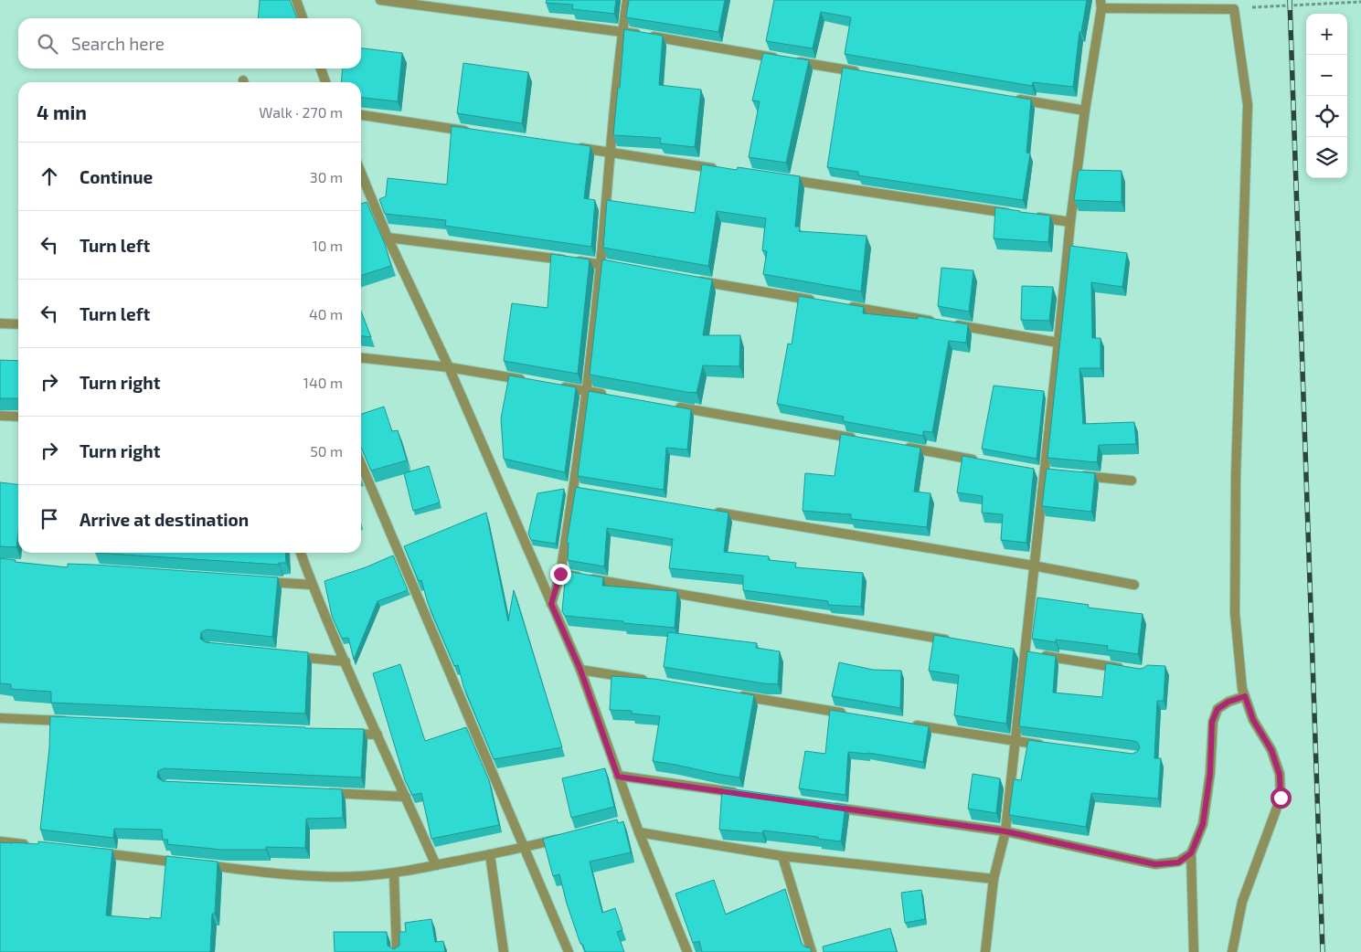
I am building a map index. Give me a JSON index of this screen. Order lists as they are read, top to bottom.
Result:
{
  "page": {
    "map_buttons": ["+", "−"],
    "search": "Search here",
    "heading": ["4 min", "Walk · 270 m"],
    "list": [
      ["Continue", "30 m"],
      ["Turn left", "10 m"],
      ["Turn left", "40 m"],
      ["Turn right", "140 m"],
      ["Turn right", "50 m"],
      "Arrive at destination"
    ]
  }
}
